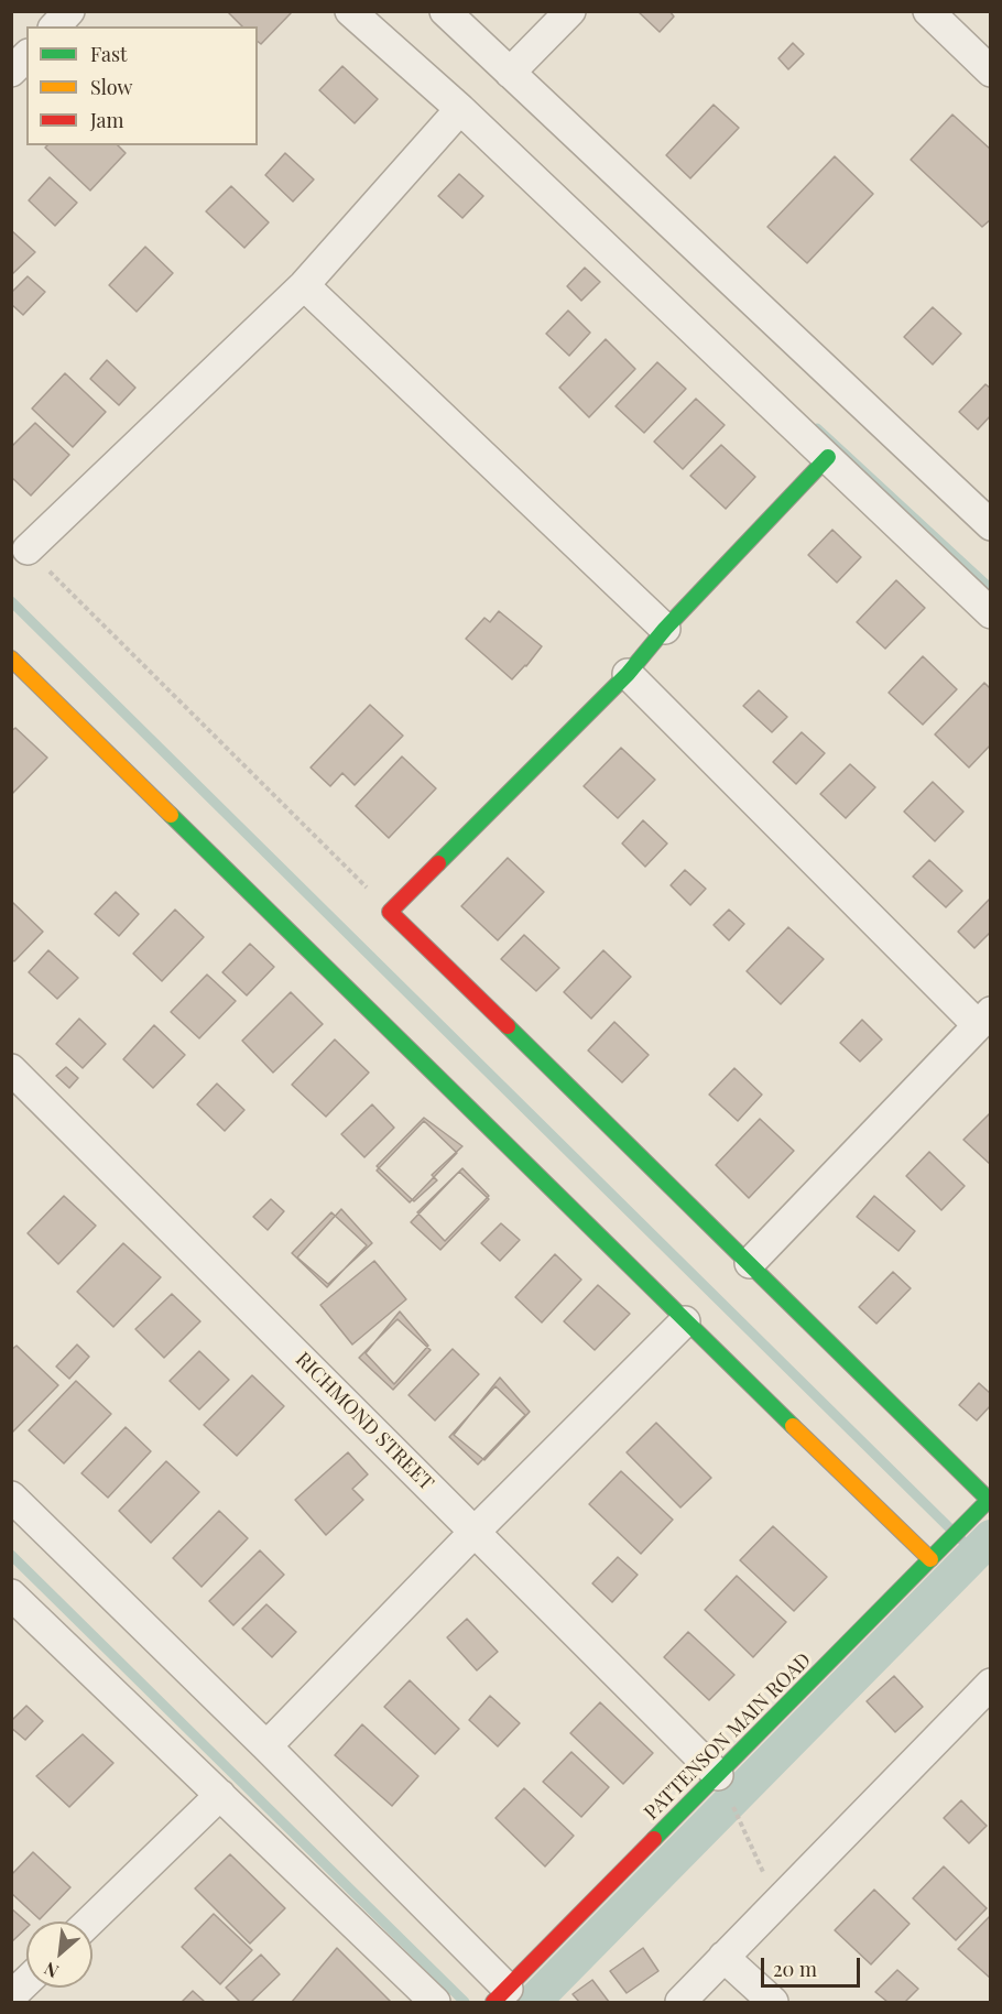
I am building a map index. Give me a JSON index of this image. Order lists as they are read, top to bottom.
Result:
{
  "streets": {
    "street": ["RICHMOND STREET", "PATTENSON MAIN ROAD"]
  },
  "crossings": [
    ["RICHMOND STREET", "PATTENSON MAIN ROAD"]
  ],
  "legend": ["Fast", "Slow", "Jam"],
  "scale_bar": "20 m",
  "north": "bottom left"
}
